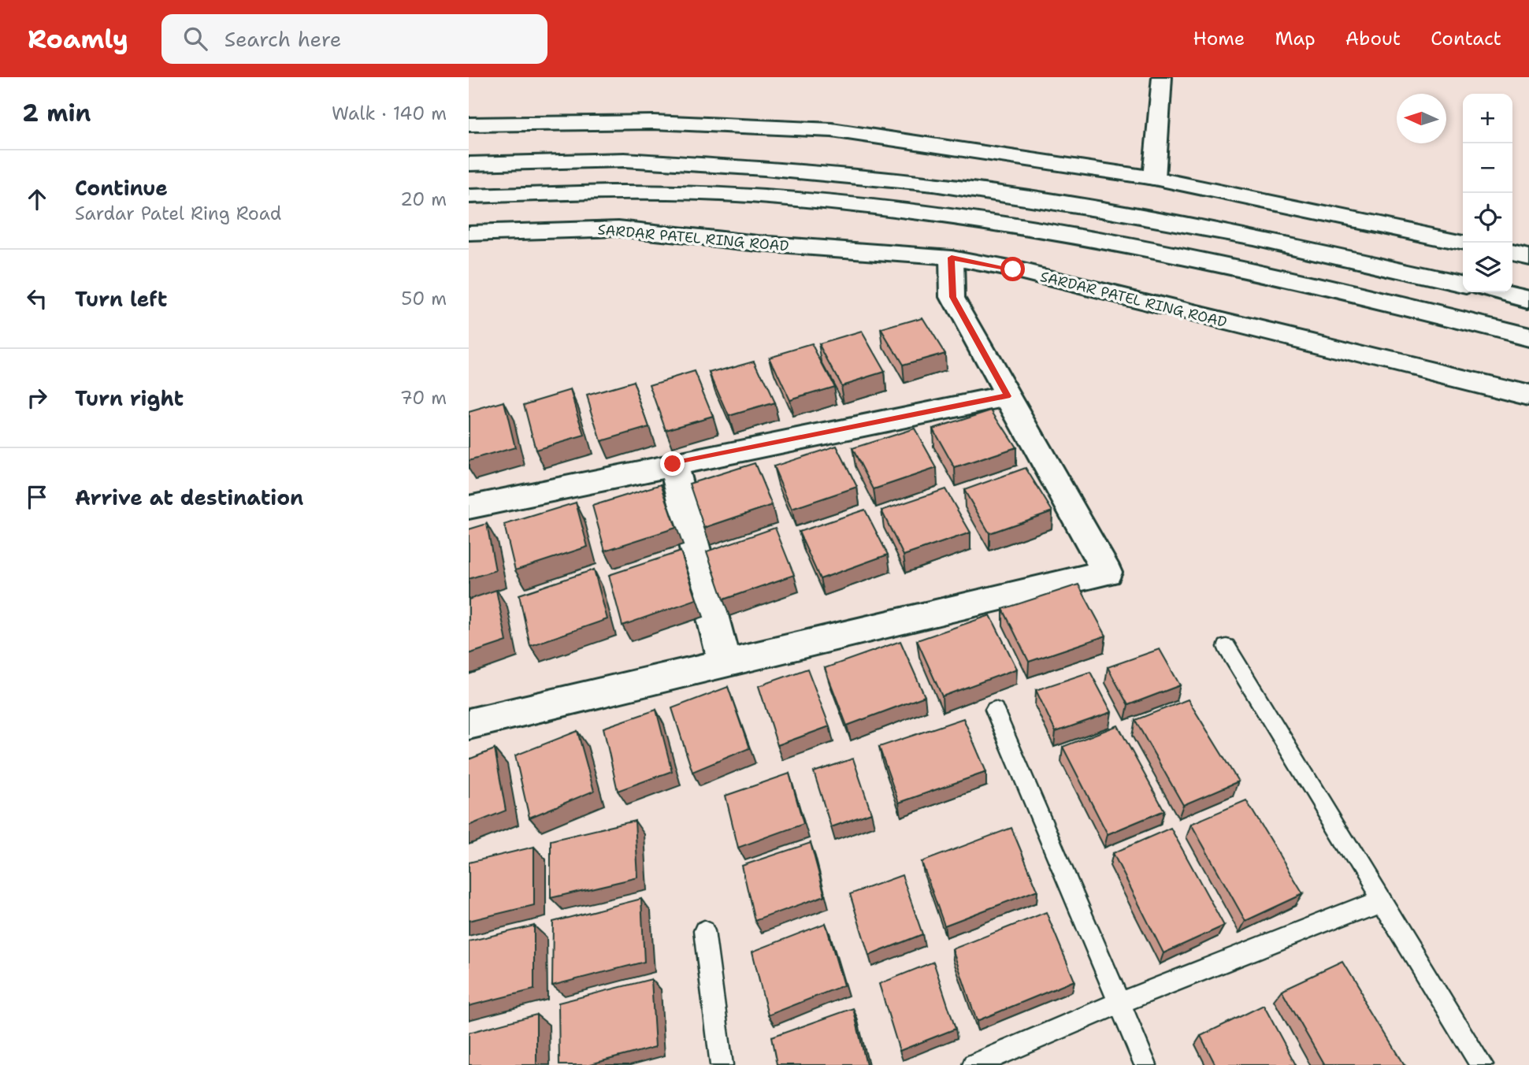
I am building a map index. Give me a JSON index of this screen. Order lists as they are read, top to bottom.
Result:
{
  "streets": {
    "main road": ["SARDAR PATEL RING ROAD"]
  },
  "north": "left",
  "page": {
    "header": "Roamly",
    "search": "Search here",
    "nav": [
      "Home",
      "Map",
      "About",
      "Contact"
    ],
    "heading": ["2 min", "Walk · 140 m"],
    "map_buttons": ["+", "−"],
    "list": [
      ["Continue", "Sardar Patel Ring Road", "20 m"],
      ["Turn left", "50 m"],
      ["Turn right", "70 m"],
      "Arrive at destination"
    ]
  }
}
